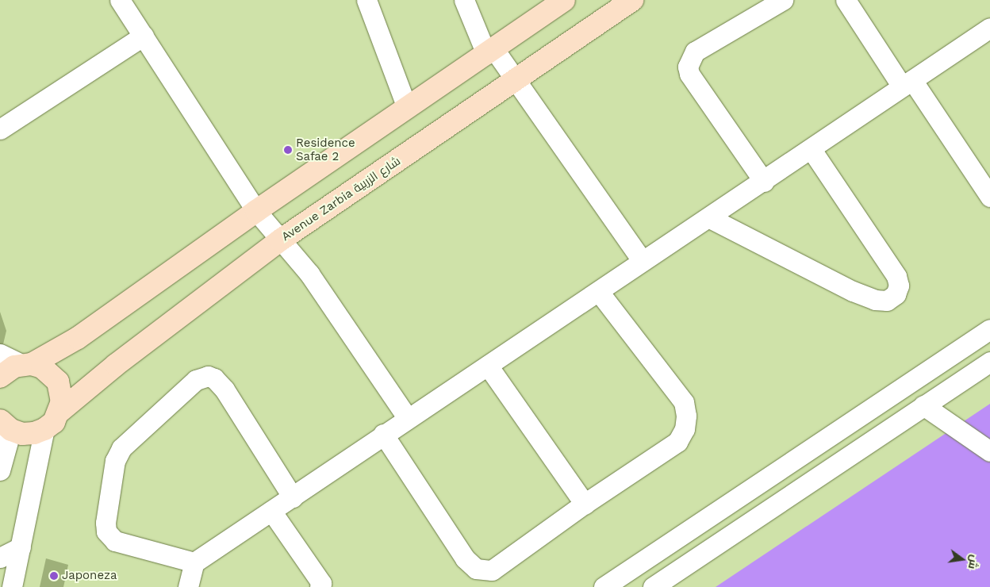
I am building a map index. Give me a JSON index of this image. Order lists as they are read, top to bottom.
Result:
{
  "streets": {
    "main road": ["Avenue Zarbia شارع الزربية"]
  },
  "places": ["Residence Safae 2", "Japoneza"],
  "north": "right"
}
